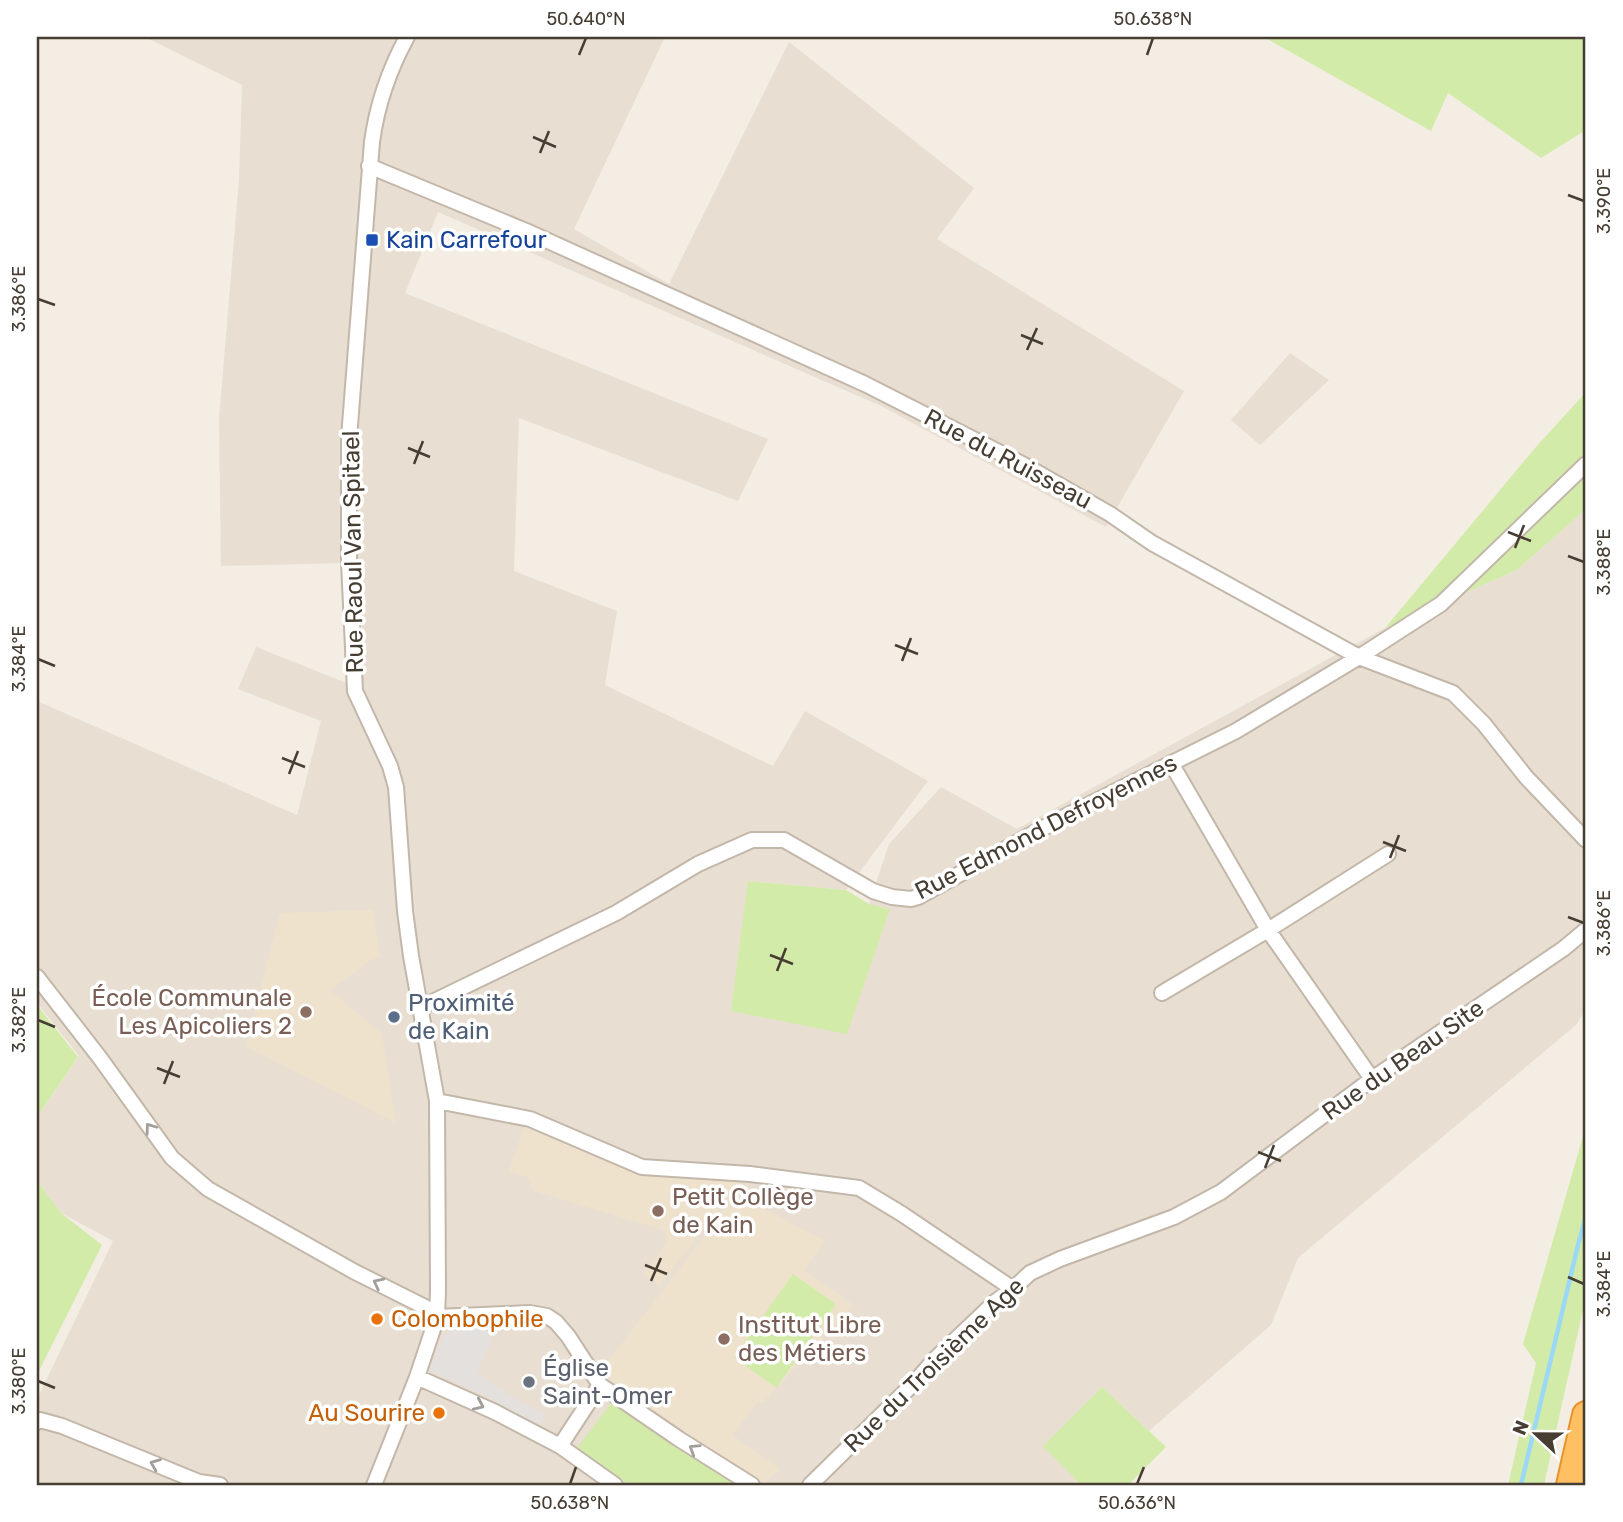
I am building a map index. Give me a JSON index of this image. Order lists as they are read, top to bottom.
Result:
{
  "streets": {
    "street": [
      "Rue du Ruisseau",
      "Rue Raoul Van Spitael",
      "Rue Edmond Defroyennes",
      "Rue du Beau Site",
      "Rue du Troisième Age"
    ]
  },
  "crossings": [
    ["Rue du Ruisseau", "Rue Raoul Van Spitael"],
    ["Rue du Ruisseau", "Rue Edmond Defroyennes"],
    ["Rue Raoul Van Spitael", "Rue Edmond Defroyennes"],
    ["Rue du Beau Site", "Rue du Troisième Age"]
  ],
  "places": {
    "transit": ["Kain Carrefour"],
    "other": [
      "École Communale Les Apicoliers 2",
      "Proximité de Kain",
      "Petit Collège de Kain",
      "Colombophile",
      "Institut Libre des Métiers",
      "Église Saint-Omer",
      "Au Sourire"
    ]
  },
  "north": "left",
  "coordinates": [
    "50.640°N",
    "50.638°N",
    "3.390°E",
    "3.386°E",
    "3.388°E",
    "3.384°E",
    "3.382°E",
    "3.380°E",
    "50.636°N"
  ]
}
